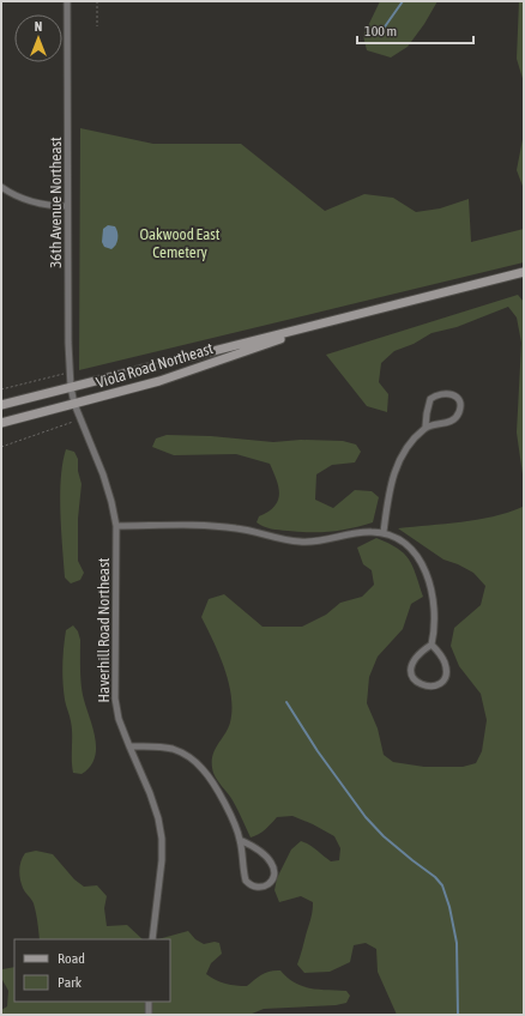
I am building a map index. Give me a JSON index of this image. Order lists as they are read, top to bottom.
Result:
{
  "streets": {
    "main road": ["Viola Road Northeast"],
    "street": ["36th Avenue Northeast", "Haverhill Road Northeast"]
  },
  "crossings": [
    ["36th Avenue Northeast", "Viola Road Northeast"],
    ["36th Avenue Northeast", "Haverhill Road Northeast"],
    ["Viola Road Northeast", "Haverhill Road Northeast"]
  ],
  "parks": ["Oakwood East Cemetery"],
  "legend": ["Road", "Park"],
  "scale_bar": "100 m",
  "north": "top"
}
